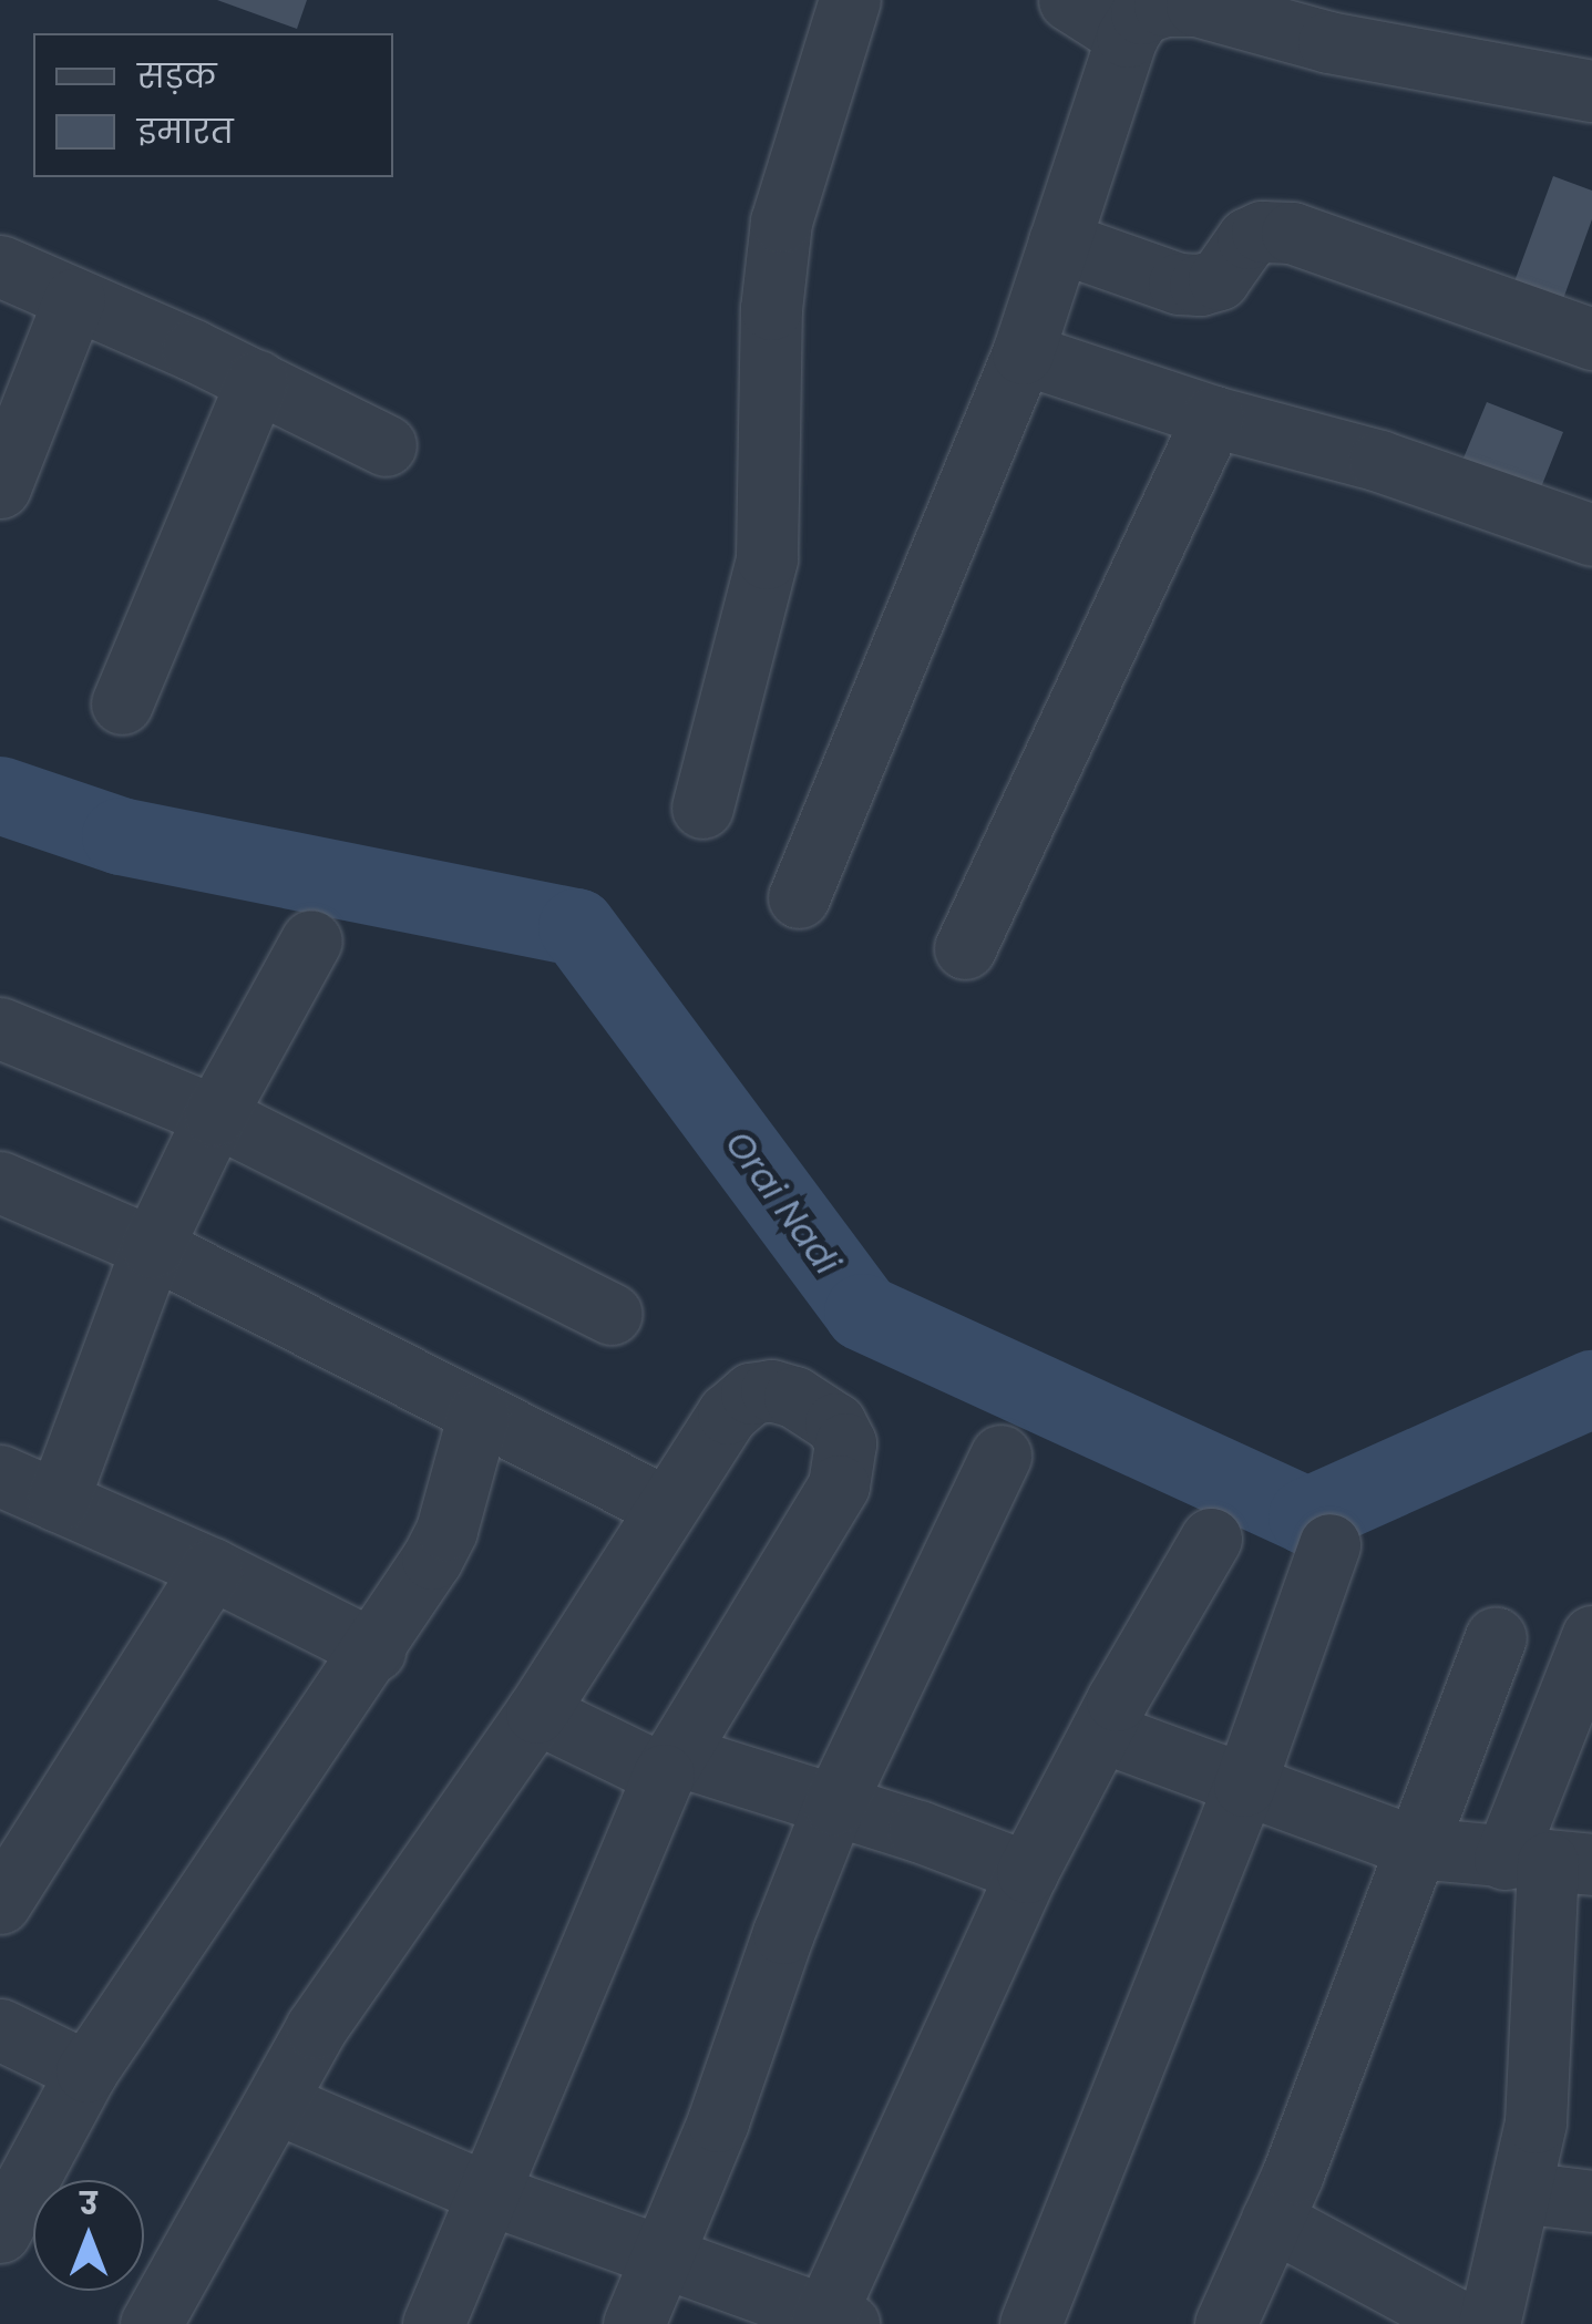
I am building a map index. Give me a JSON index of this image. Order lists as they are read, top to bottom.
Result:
{
  "water": ["Orai Nadi"],
  "legend": ["सड़क", "इमारत"],
  "north": "top"
}
